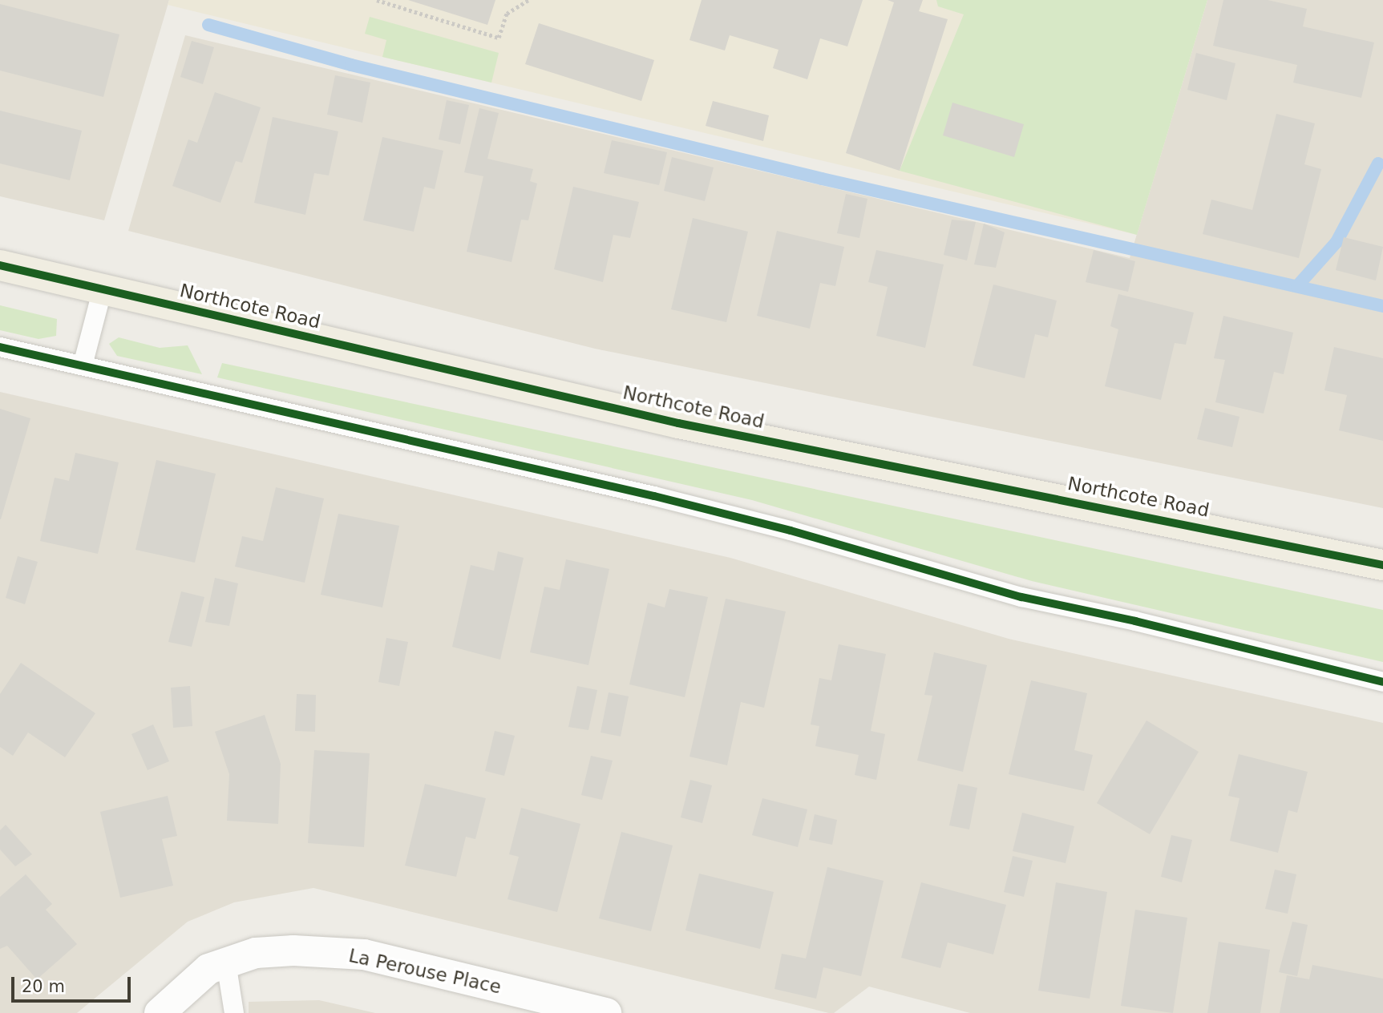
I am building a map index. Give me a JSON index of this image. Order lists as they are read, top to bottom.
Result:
{
  "streets": {
    "main road": ["Northcote Road"],
    "street": ["La Perouse Place"]
  },
  "scale_bar": "20 m"
}
